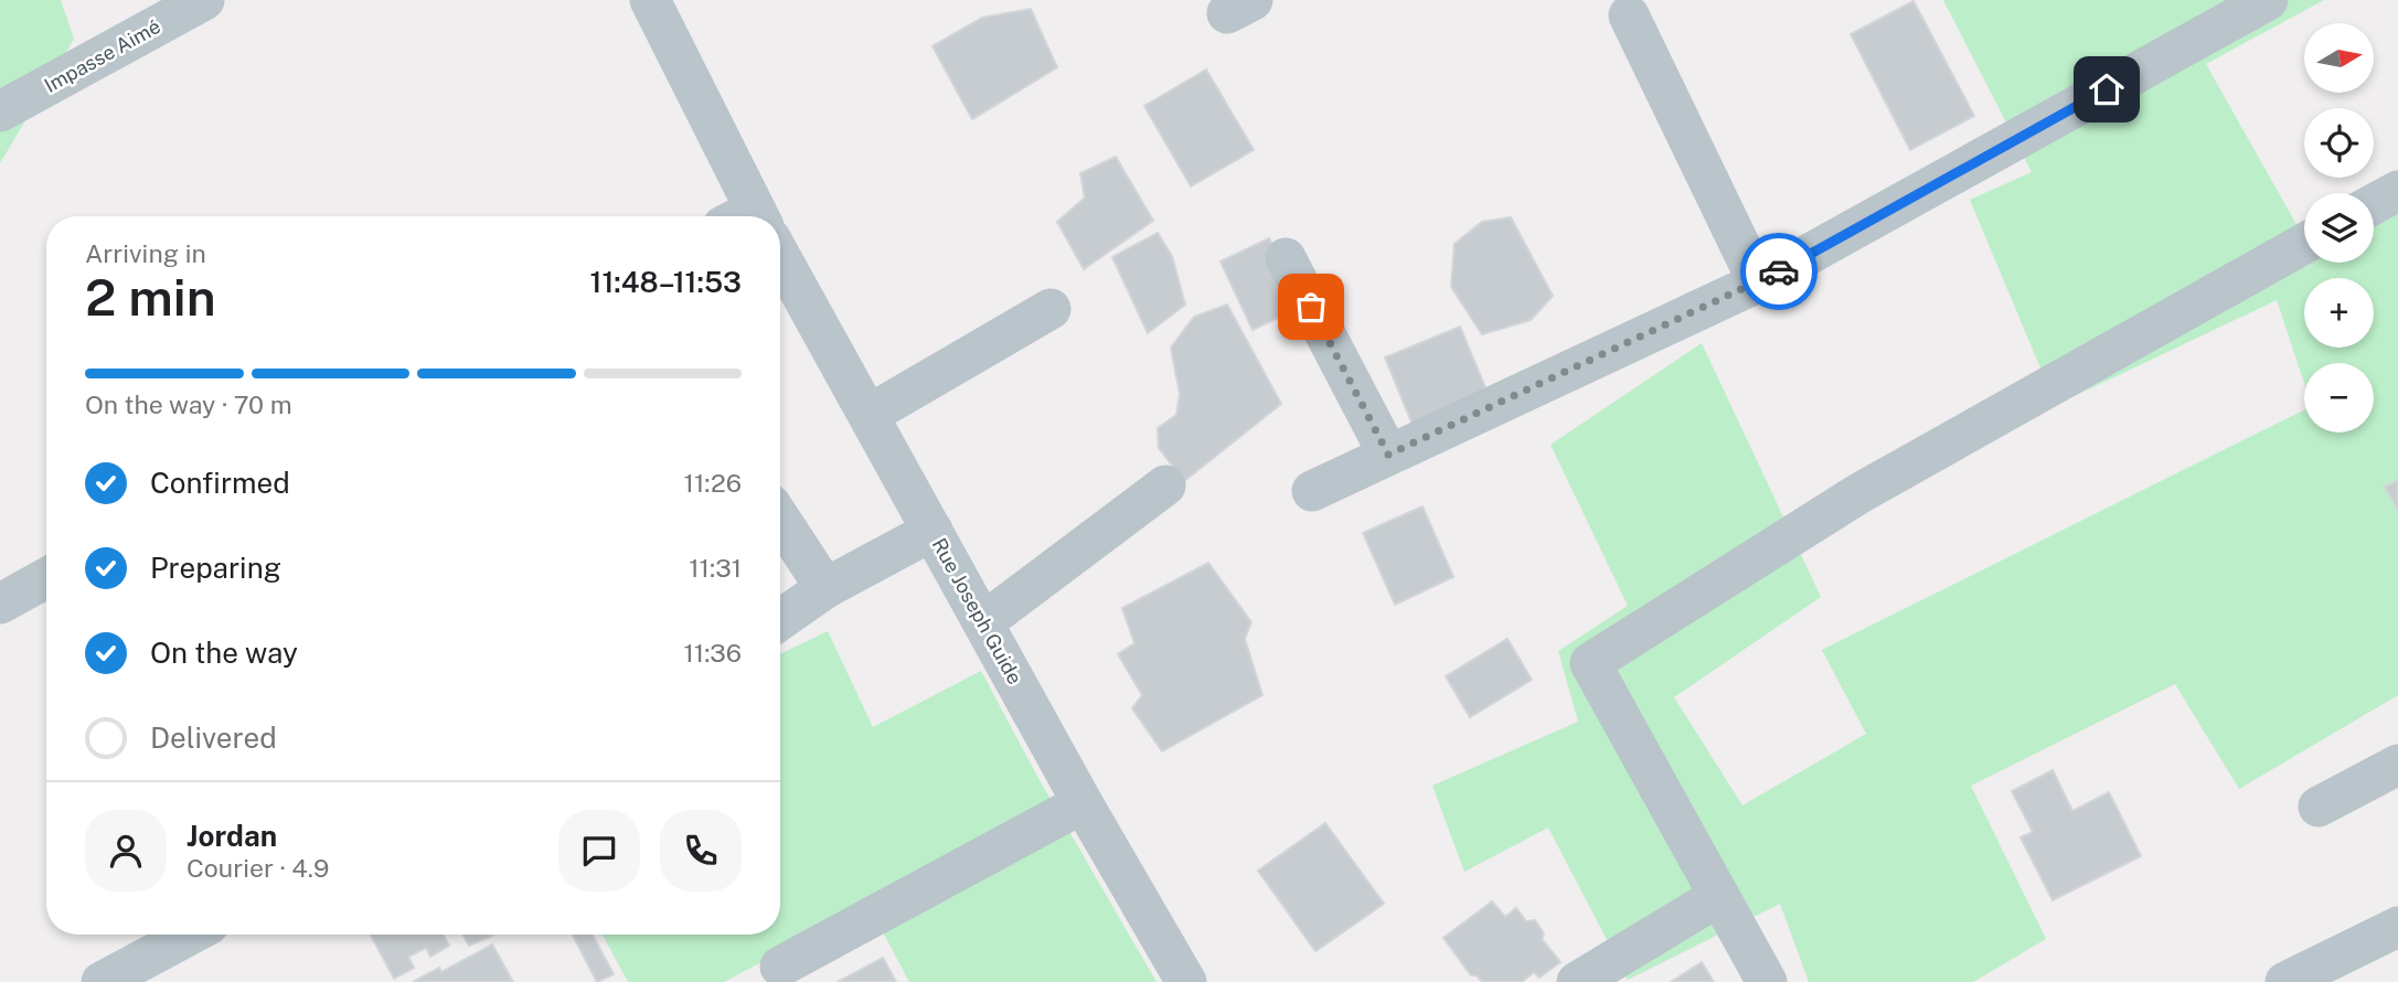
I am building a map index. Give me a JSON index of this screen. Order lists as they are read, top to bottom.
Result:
{
  "streets": {
    "street": ["Impasse Aimé", "Rue Joseph Guide"]
  },
  "north": "right",
  "page": {
    "map_buttons": ["+", "−"],
    "heading": ["2 min", "Arriving in", "11:48–11:53"],
    "panel": ["Jordan", "Courier · 4.9"],
    "bar": "On the way · 70 m",
    "list": [
      ["Confirmed", "11:26"],
      ["Preparing", "11:31"],
      ["On the way", "11:36"],
      "Delivered"
    ]
  }
}
